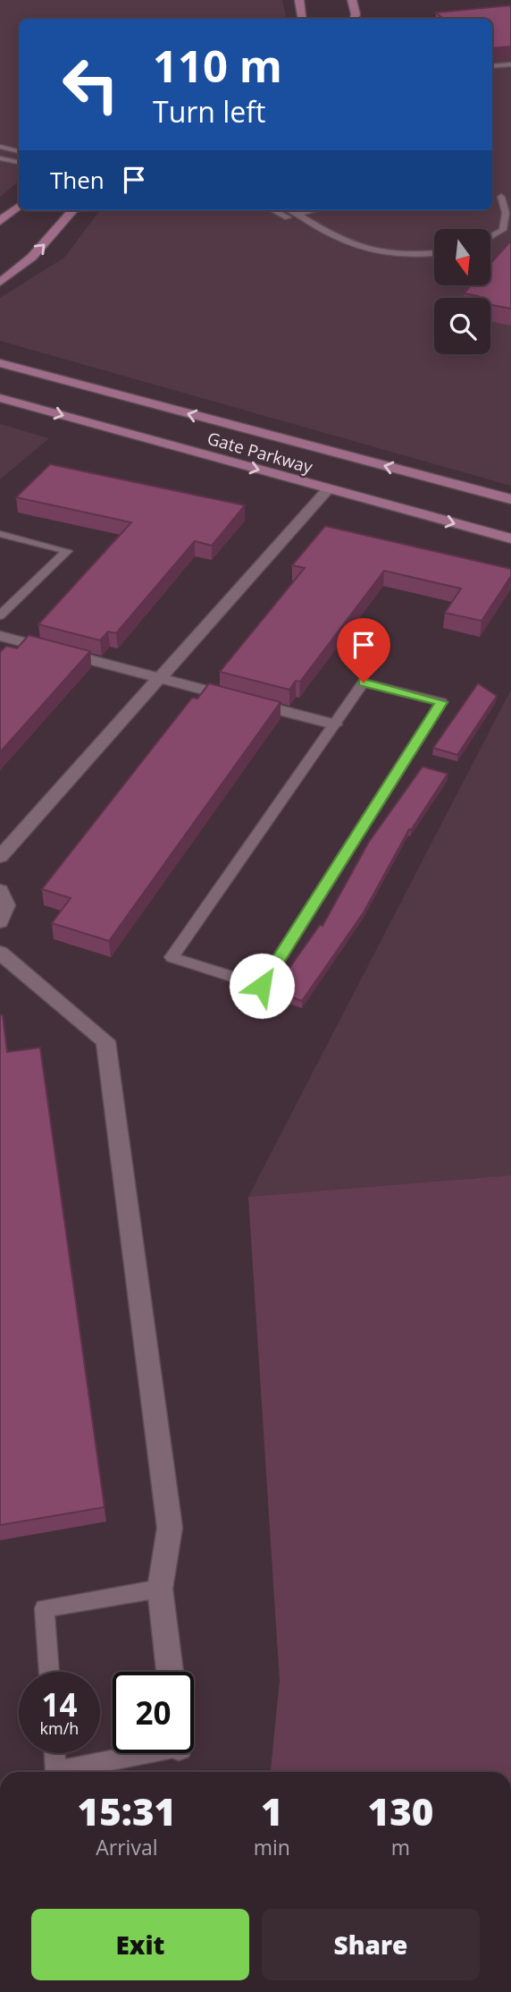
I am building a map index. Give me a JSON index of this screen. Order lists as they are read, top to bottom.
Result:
{
  "streets": {
    "main road": ["Gate Parkway"]
  },
  "north": "bottom",
  "page": {
    "turn": ["110 m", "Turn left"],
    "then": "Then",
    "speed": "14 km/h",
    "limit": "20",
    "eta": [
      "15:31",
      "Arrival",
      "1",
      "min",
      "130",
      "m"
    ],
    "buttons": ["Exit", "Share"]
  }
}
